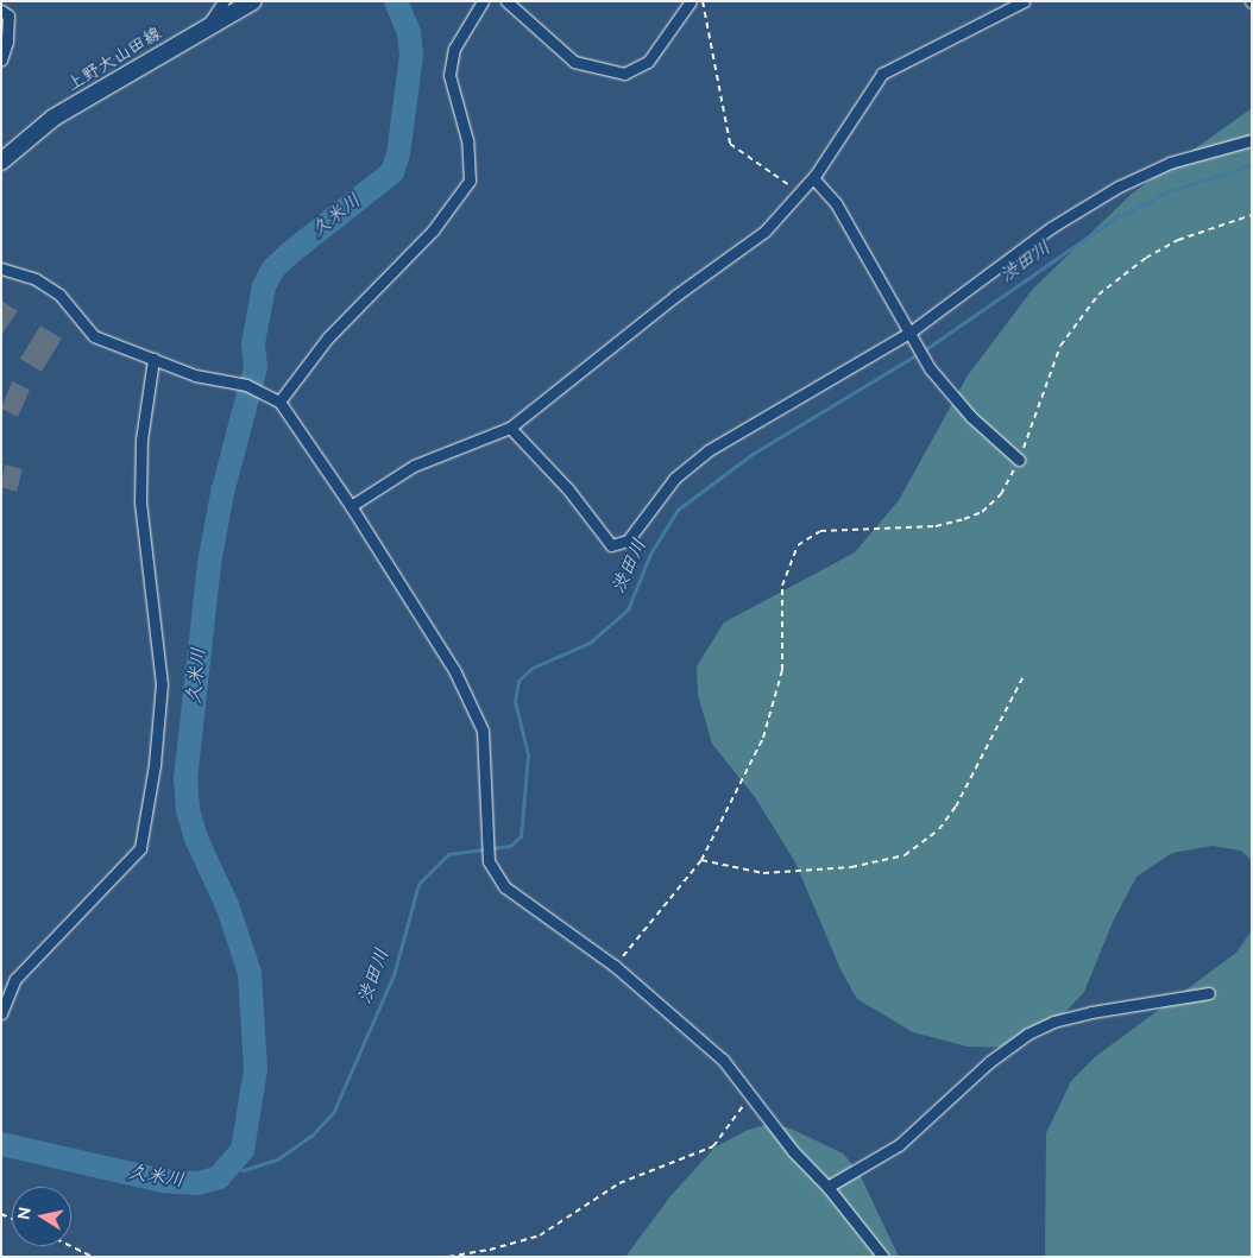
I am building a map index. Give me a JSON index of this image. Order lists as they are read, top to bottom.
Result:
{
  "streets": {
    "main road": ["上野大山田線"]
  },
  "water": ["久米川", "渋田川"],
  "north": "left"
}
